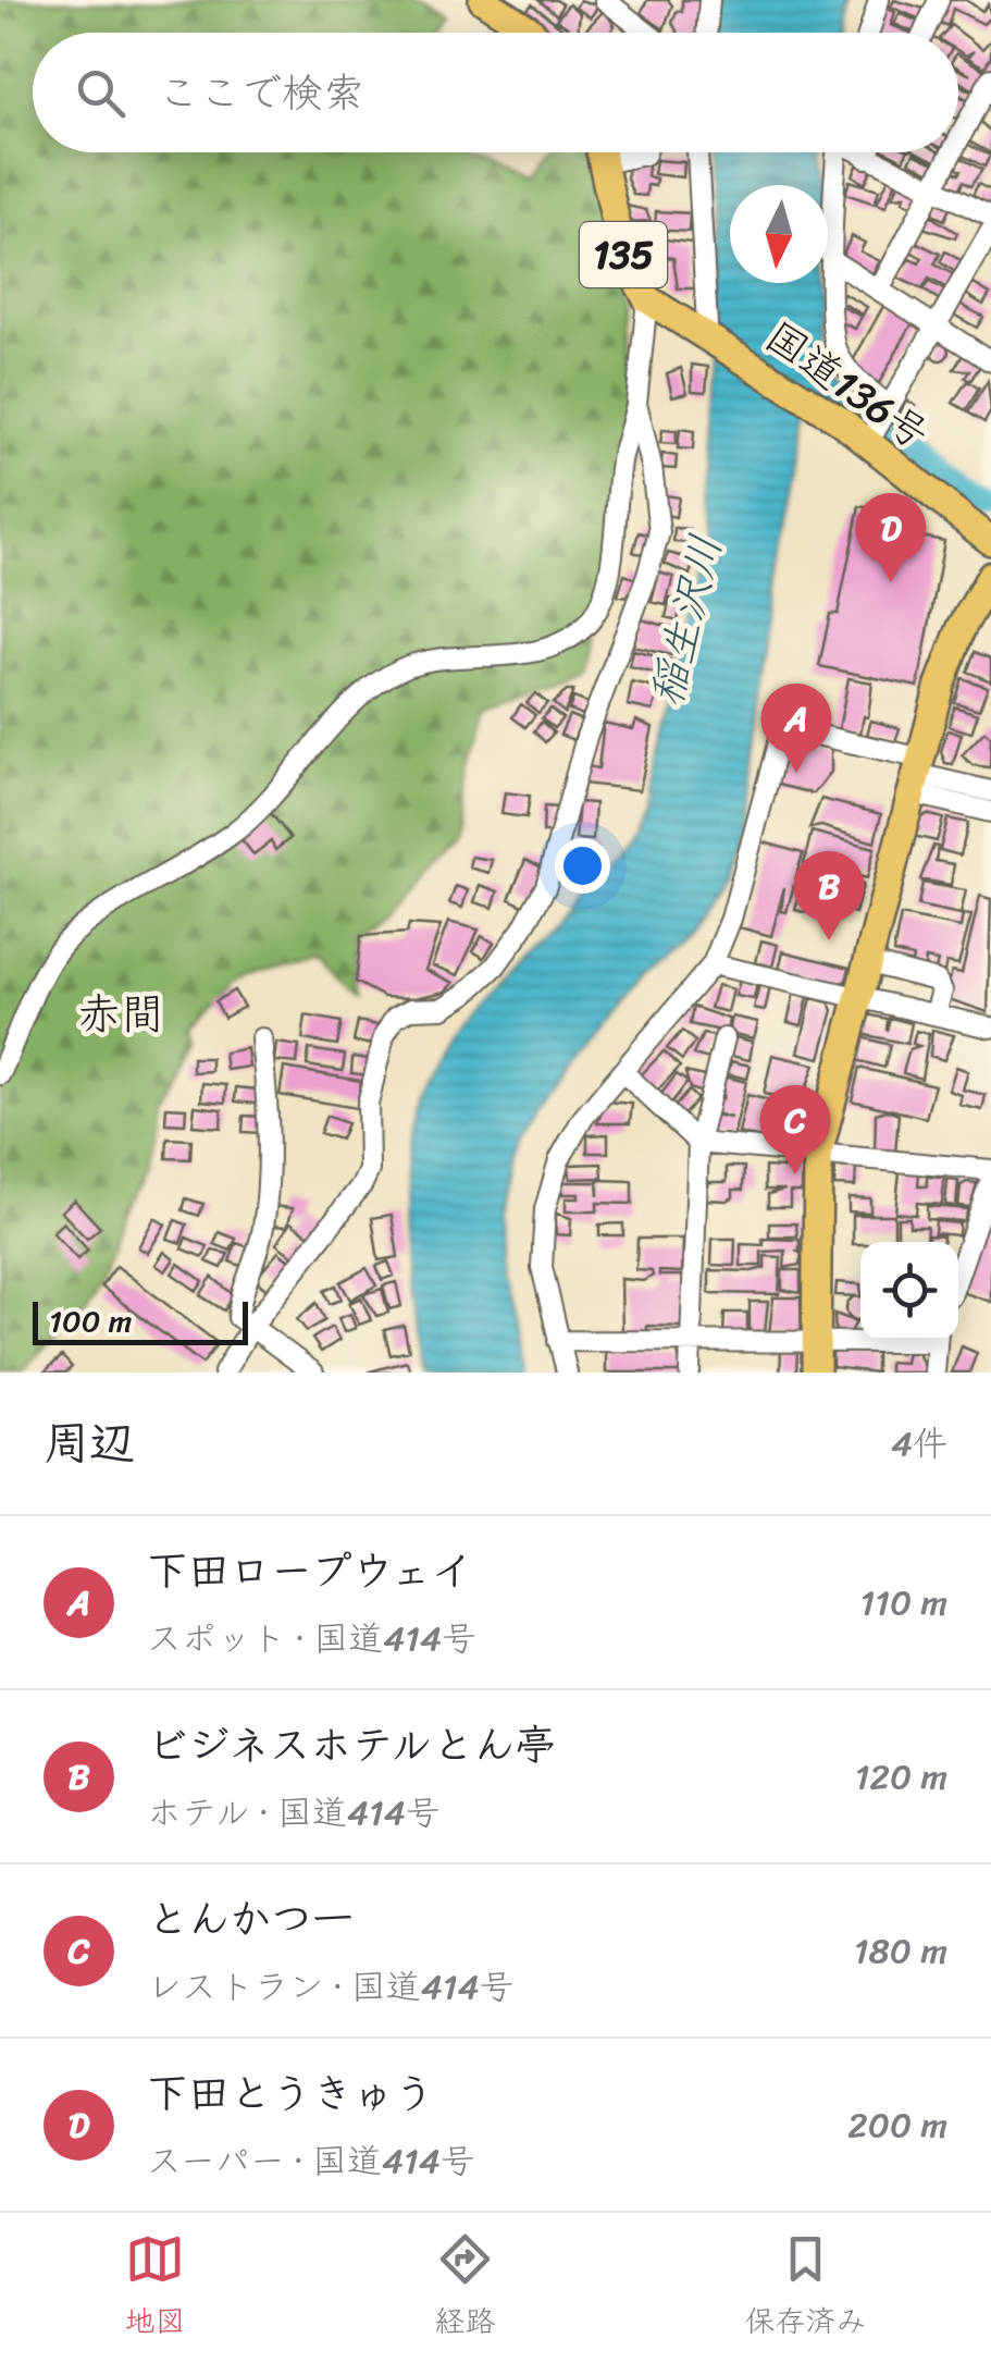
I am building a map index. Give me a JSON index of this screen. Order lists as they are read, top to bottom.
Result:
{
  "streets": {
    "highway": ["135", "国道136号"]
  },
  "crossings": [
    ["135", "国道136号"]
  ],
  "districts": ["赤間"],
  "water": ["稲生沢川"],
  "scale_bar": "100 m",
  "north": "bottom",
  "page": {
    "search": "ここで検索",
    "pins": [
      "D",
      "A",
      "B",
      "C"
    ],
    "scale": "100 m",
    "heading": ["周辺", "4件"],
    "list": [
      {
        "mark": "A",
        "name": "下田ロープウェイ",
        "note": "スポット · 国道414号",
        "value": "110 m"
      },
      {
        "mark": "B",
        "name": "ビジネスホテルとん亭",
        "note": "ホテル · 国道414号",
        "value": "120 m"
      },
      {
        "mark": "C",
        "name": "とんかつ一",
        "note": "レストラン · 国道414号",
        "value": "180 m"
      },
      {
        "mark": "D",
        "name": "下田とうきゅう",
        "note": "スーパー · 国道414号",
        "value": "200 m"
      }
    ],
    "nav": ["地図", "経路", "保存済み"]
  }
}
